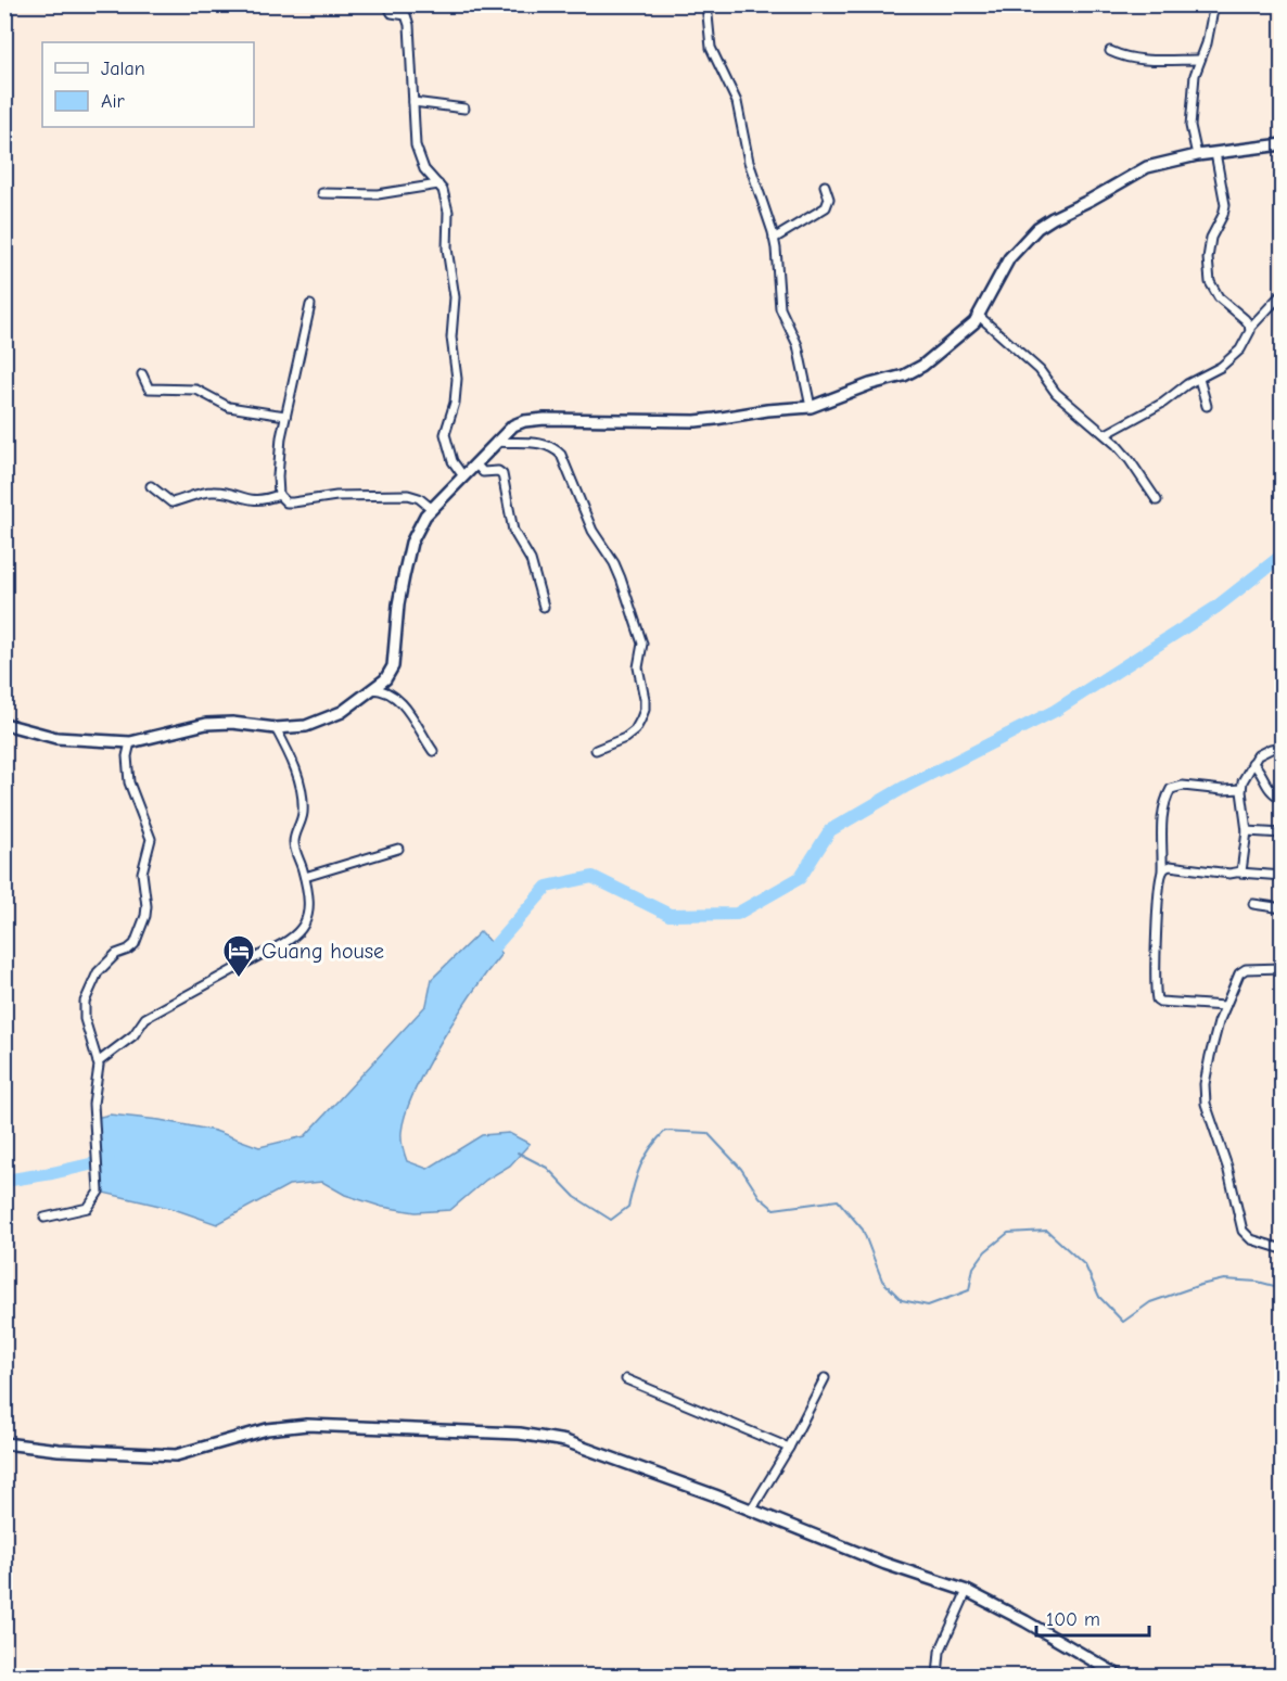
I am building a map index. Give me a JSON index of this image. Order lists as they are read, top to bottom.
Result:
{
  "places": {
    "hotel": ["Guang house"]
  },
  "legend": ["Jalan", "Air"],
  "scale_bar": "100 m"
}
